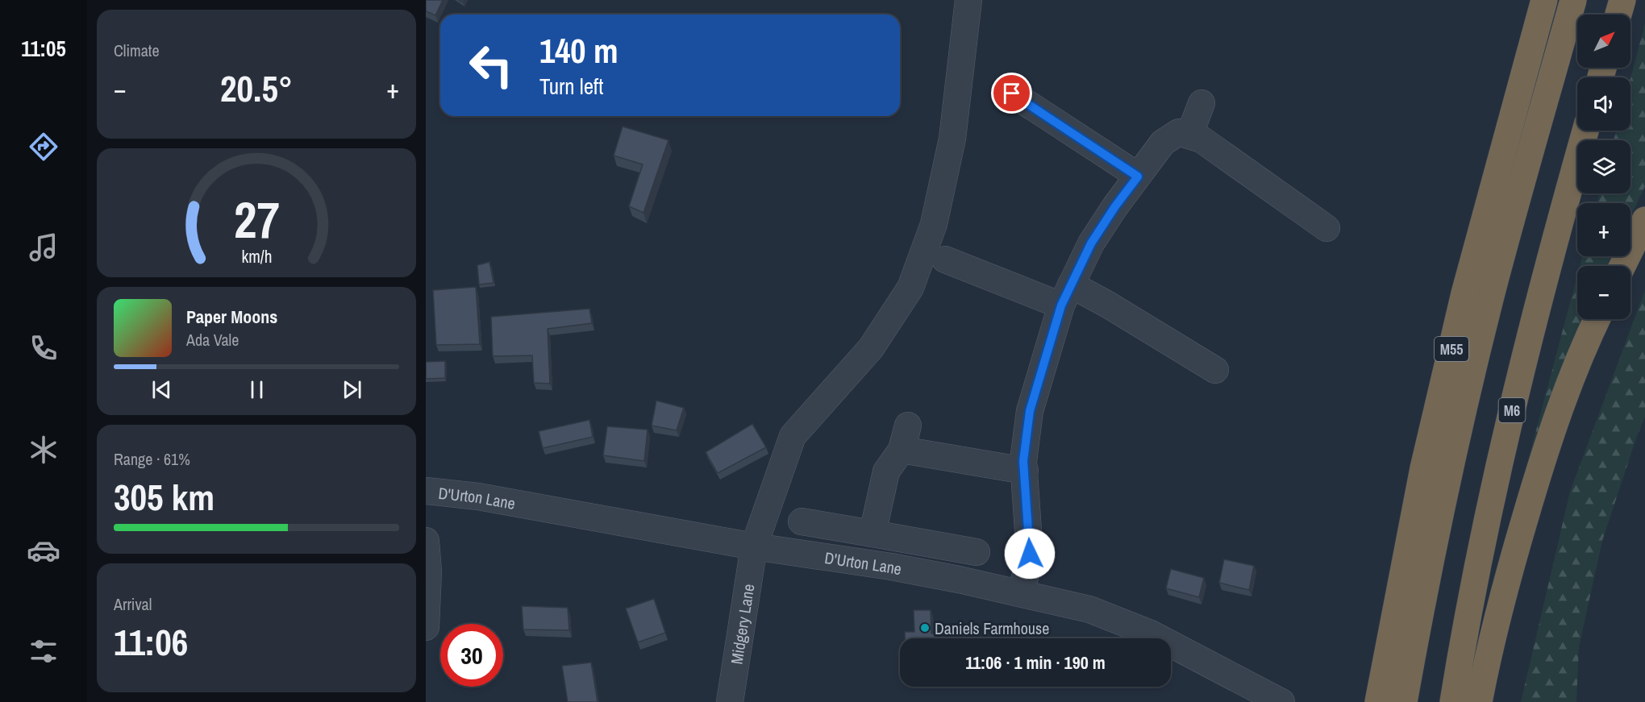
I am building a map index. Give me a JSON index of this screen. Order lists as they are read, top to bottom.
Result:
{
  "streets": {
    "highway": ["M55", "M6"],
    "street": ["D'Urton Lane", "Midgery Lane"]
  },
  "crossings": [
    ["D'Urton Lane", "Midgery Lane"]
  ],
  "places": ["Daniels Farmhouse"],
  "north": "top right",
  "page": {
    "tabs": "11:05",
    "tile": [
      "Climate",
      ["Range · 61%", "305 km"],
      ["Arrival", "11:06"]
    ],
    "map_buttons": ["+", "−"],
    "turn": ["140 m", "Turn left"],
    "heat": ["−", "20.5°", "+"],
    "song": ["Paper Moons", "Ada Vale"],
    "limit": "30",
    "trip": "11:06 · 1 min · 190 m",
    "gauge": ["27", "km/h"]
  }
}
